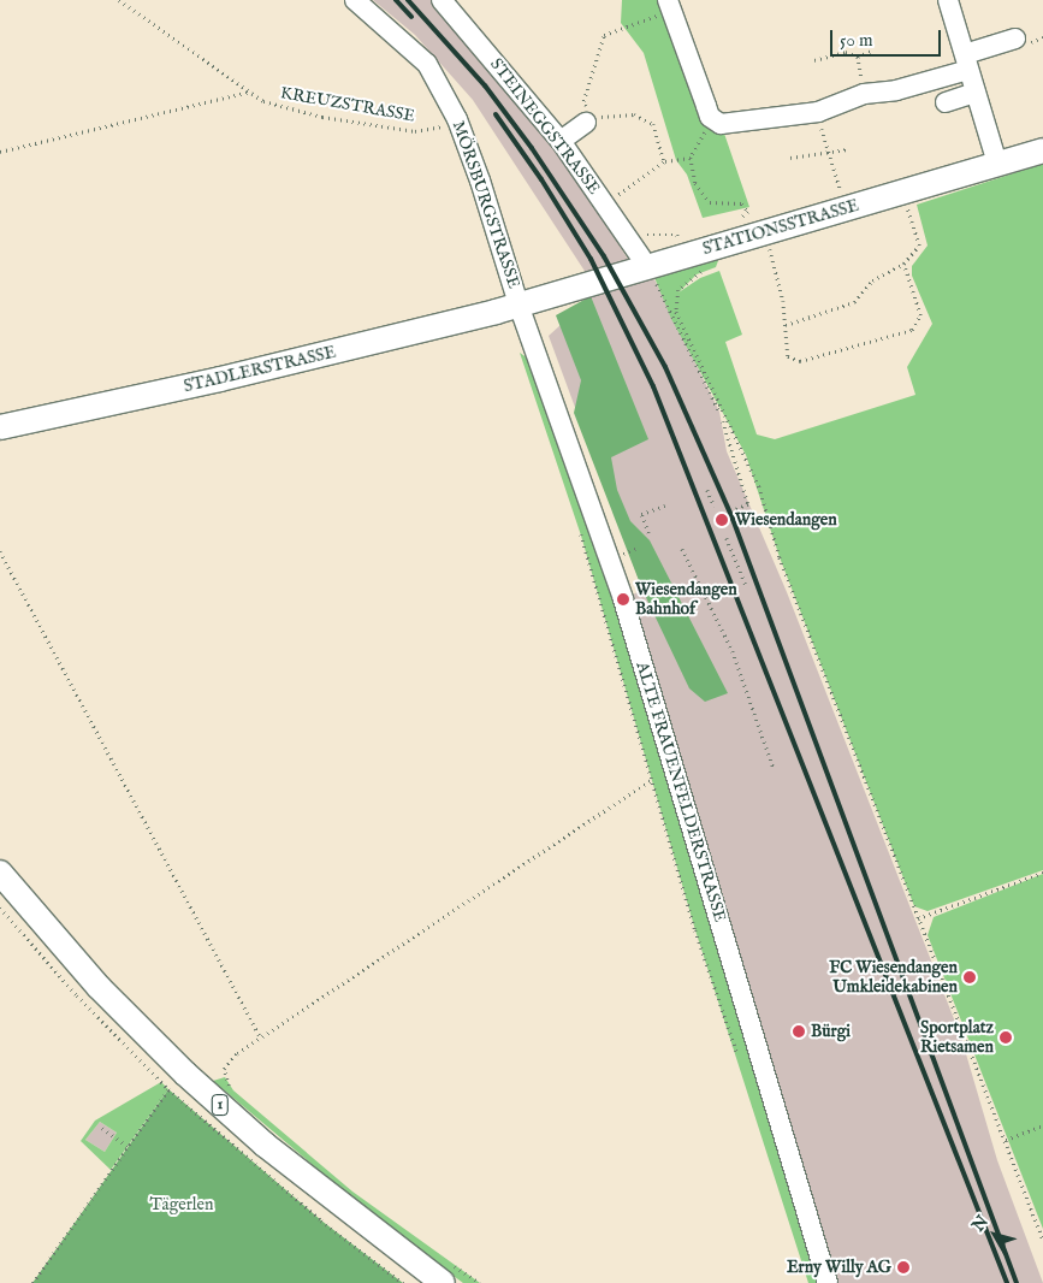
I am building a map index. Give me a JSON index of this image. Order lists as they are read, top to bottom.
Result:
{
  "streets": {
    "main road": ["STATIONSSTRASSE", "STADLERSTRASSE", "1"],
    "street": ["STEINEGGSTRASSE", "MÖRSBURGSTRASSE", "ALTE FRAUENFELDERSTRASSE"],
    "path": ["KREUZSTRASSE"]
  },
  "crossings": [
    ["KREUZSTRASSE", "MÖRSBURGSTRASSE"],
    ["MÖRSBURGSTRASSE", "STATIONSSTRASSE"],
    ["MÖRSBURGSTRASSE", "STADLERSTRASSE"],
    ["MÖRSBURGSTRASSE", "ALTE FRAUENFELDERSTRASSE"],
    ["STATIONSSTRASSE", "STADLERSTRASSE"],
    ["STATIONSSTRASSE", "ALTE FRAUENFELDERSTRASSE"],
    ["STADLERSTRASSE", "ALTE FRAUENFELDERSTRASSE"]
  ],
  "parks": ["Tägerlen"],
  "places": [
    "Wiesendangen",
    "Wiesendangen Bahnhof",
    "FC Wiesendangen Umkleidekabinen",
    "Bürgi",
    "Sportplatz Rietsamen",
    "Erny Willy AG"
  ],
  "scale_bar": "50 m",
  "north": "top left"
}
